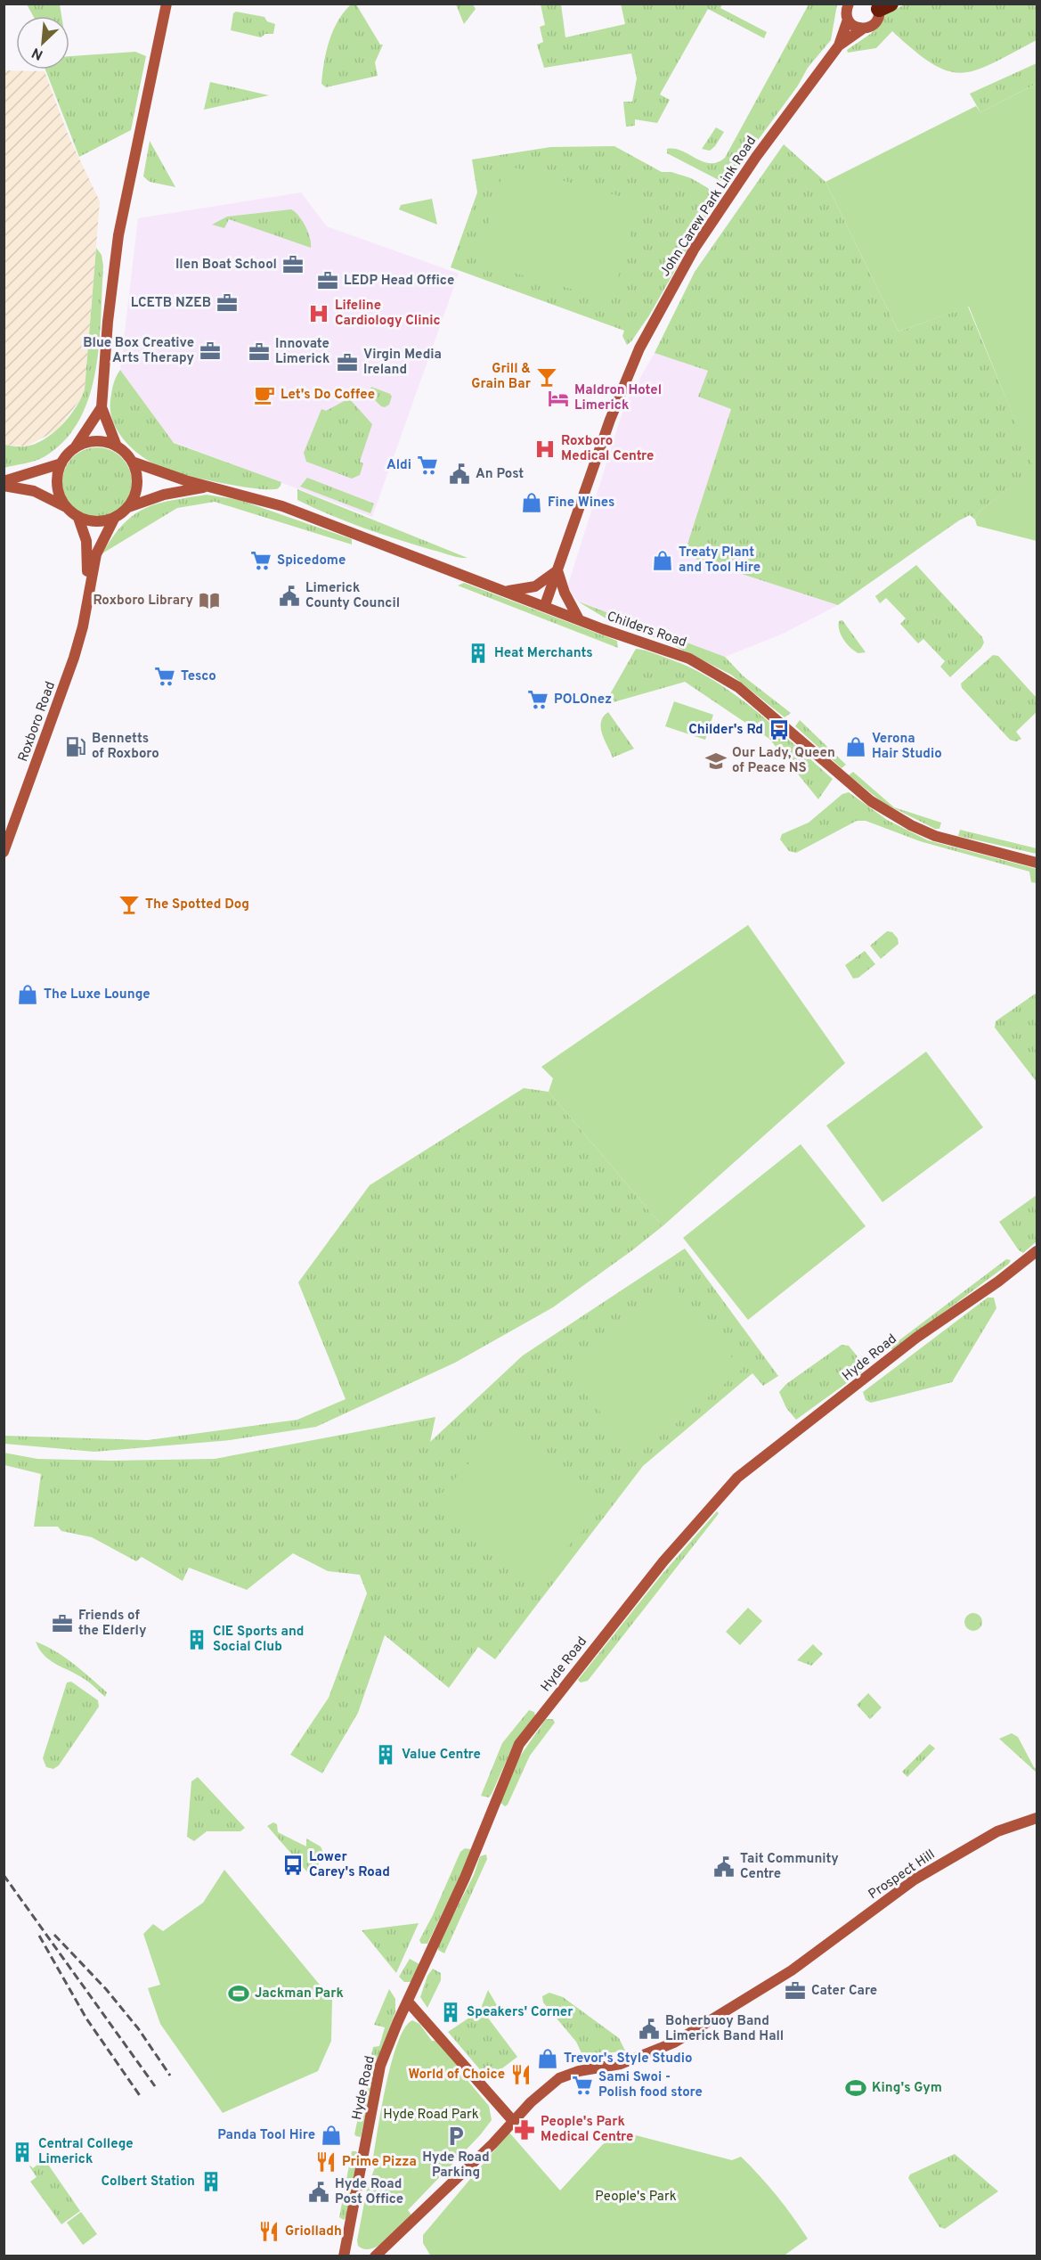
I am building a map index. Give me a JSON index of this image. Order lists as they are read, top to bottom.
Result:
{
  "streets": {
    "main road": [
      "John Carew Park Link Road",
      "Childers Road",
      "Roxboro Road",
      "Hyde Road",
      "Prospect Hill"
    ]
  },
  "crossings": [
    ["John Carew Park Link Road", "Childers Road"],
    ["Childers Road", "Roxboro Road"]
  ],
  "parks": ["Hyde Road Park", "People's Park"],
  "places": {
    "office": [
      "Ilen Boat School",
      "LEDP Head Office",
      "LCETB NZEB",
      "Blue Box Creative Arts Therapy",
      "Innovate Limerick",
      "Virgin Media Ireland",
      "Friends of the Elderly",
      "Cater Care"
    ],
    "hospital": ["Lifeline Cardiology Clinic", "Roxboro Medical Centre"],
    "bar": ["Grill & Grain Bar", "The Spotted Dog"],
    "cafe": ["Let's Do Coffee"],
    "hotel": ["Maldron Hotel Limerick"],
    "supermarket": [
      "Aldi",
      "Spicedome",
      "Tesco",
      "POLOnez",
      "Sami Swoi - Polish food store"
    ],
    "public building": [
      "An Post",
      "Limerick County Council",
      "Tait Community Centre",
      "Boherbuoy Band Limerick Band Hall",
      "Hyde Road Post Office"
    ],
    "shop": [
      "Fine Wines",
      "Treaty Plant and Tool Hire",
      "Verona Hair Studio",
      "The Luxe Lounge",
      "Trevor's Style Studio",
      "Panda Tool Hire"
    ],
    "library": ["Roxboro Library"],
    "building": [
      "Heat Merchants",
      "CIE Sports and Social Club",
      "Value Centre",
      "Speakers' Corner",
      "Central College Limerick",
      "Colbert Station"
    ],
    "bus stop": ["Childer's Rd", "Lower Carey's Road"],
    "fuel station": ["Bennetts of Roxboro"],
    "school or university": ["Our Lady, Queen of Peace NS"],
    "sports": ["Jackman Park", "King's Gym"],
    "restaurant": ["World of Choice", "Prime Pizza", "Griolladh"],
    "pharmacy": ["People's Park Medical Centre"],
    "parking": ["Hyde Road Parking"]
  },
  "north": "bottom left"
}
